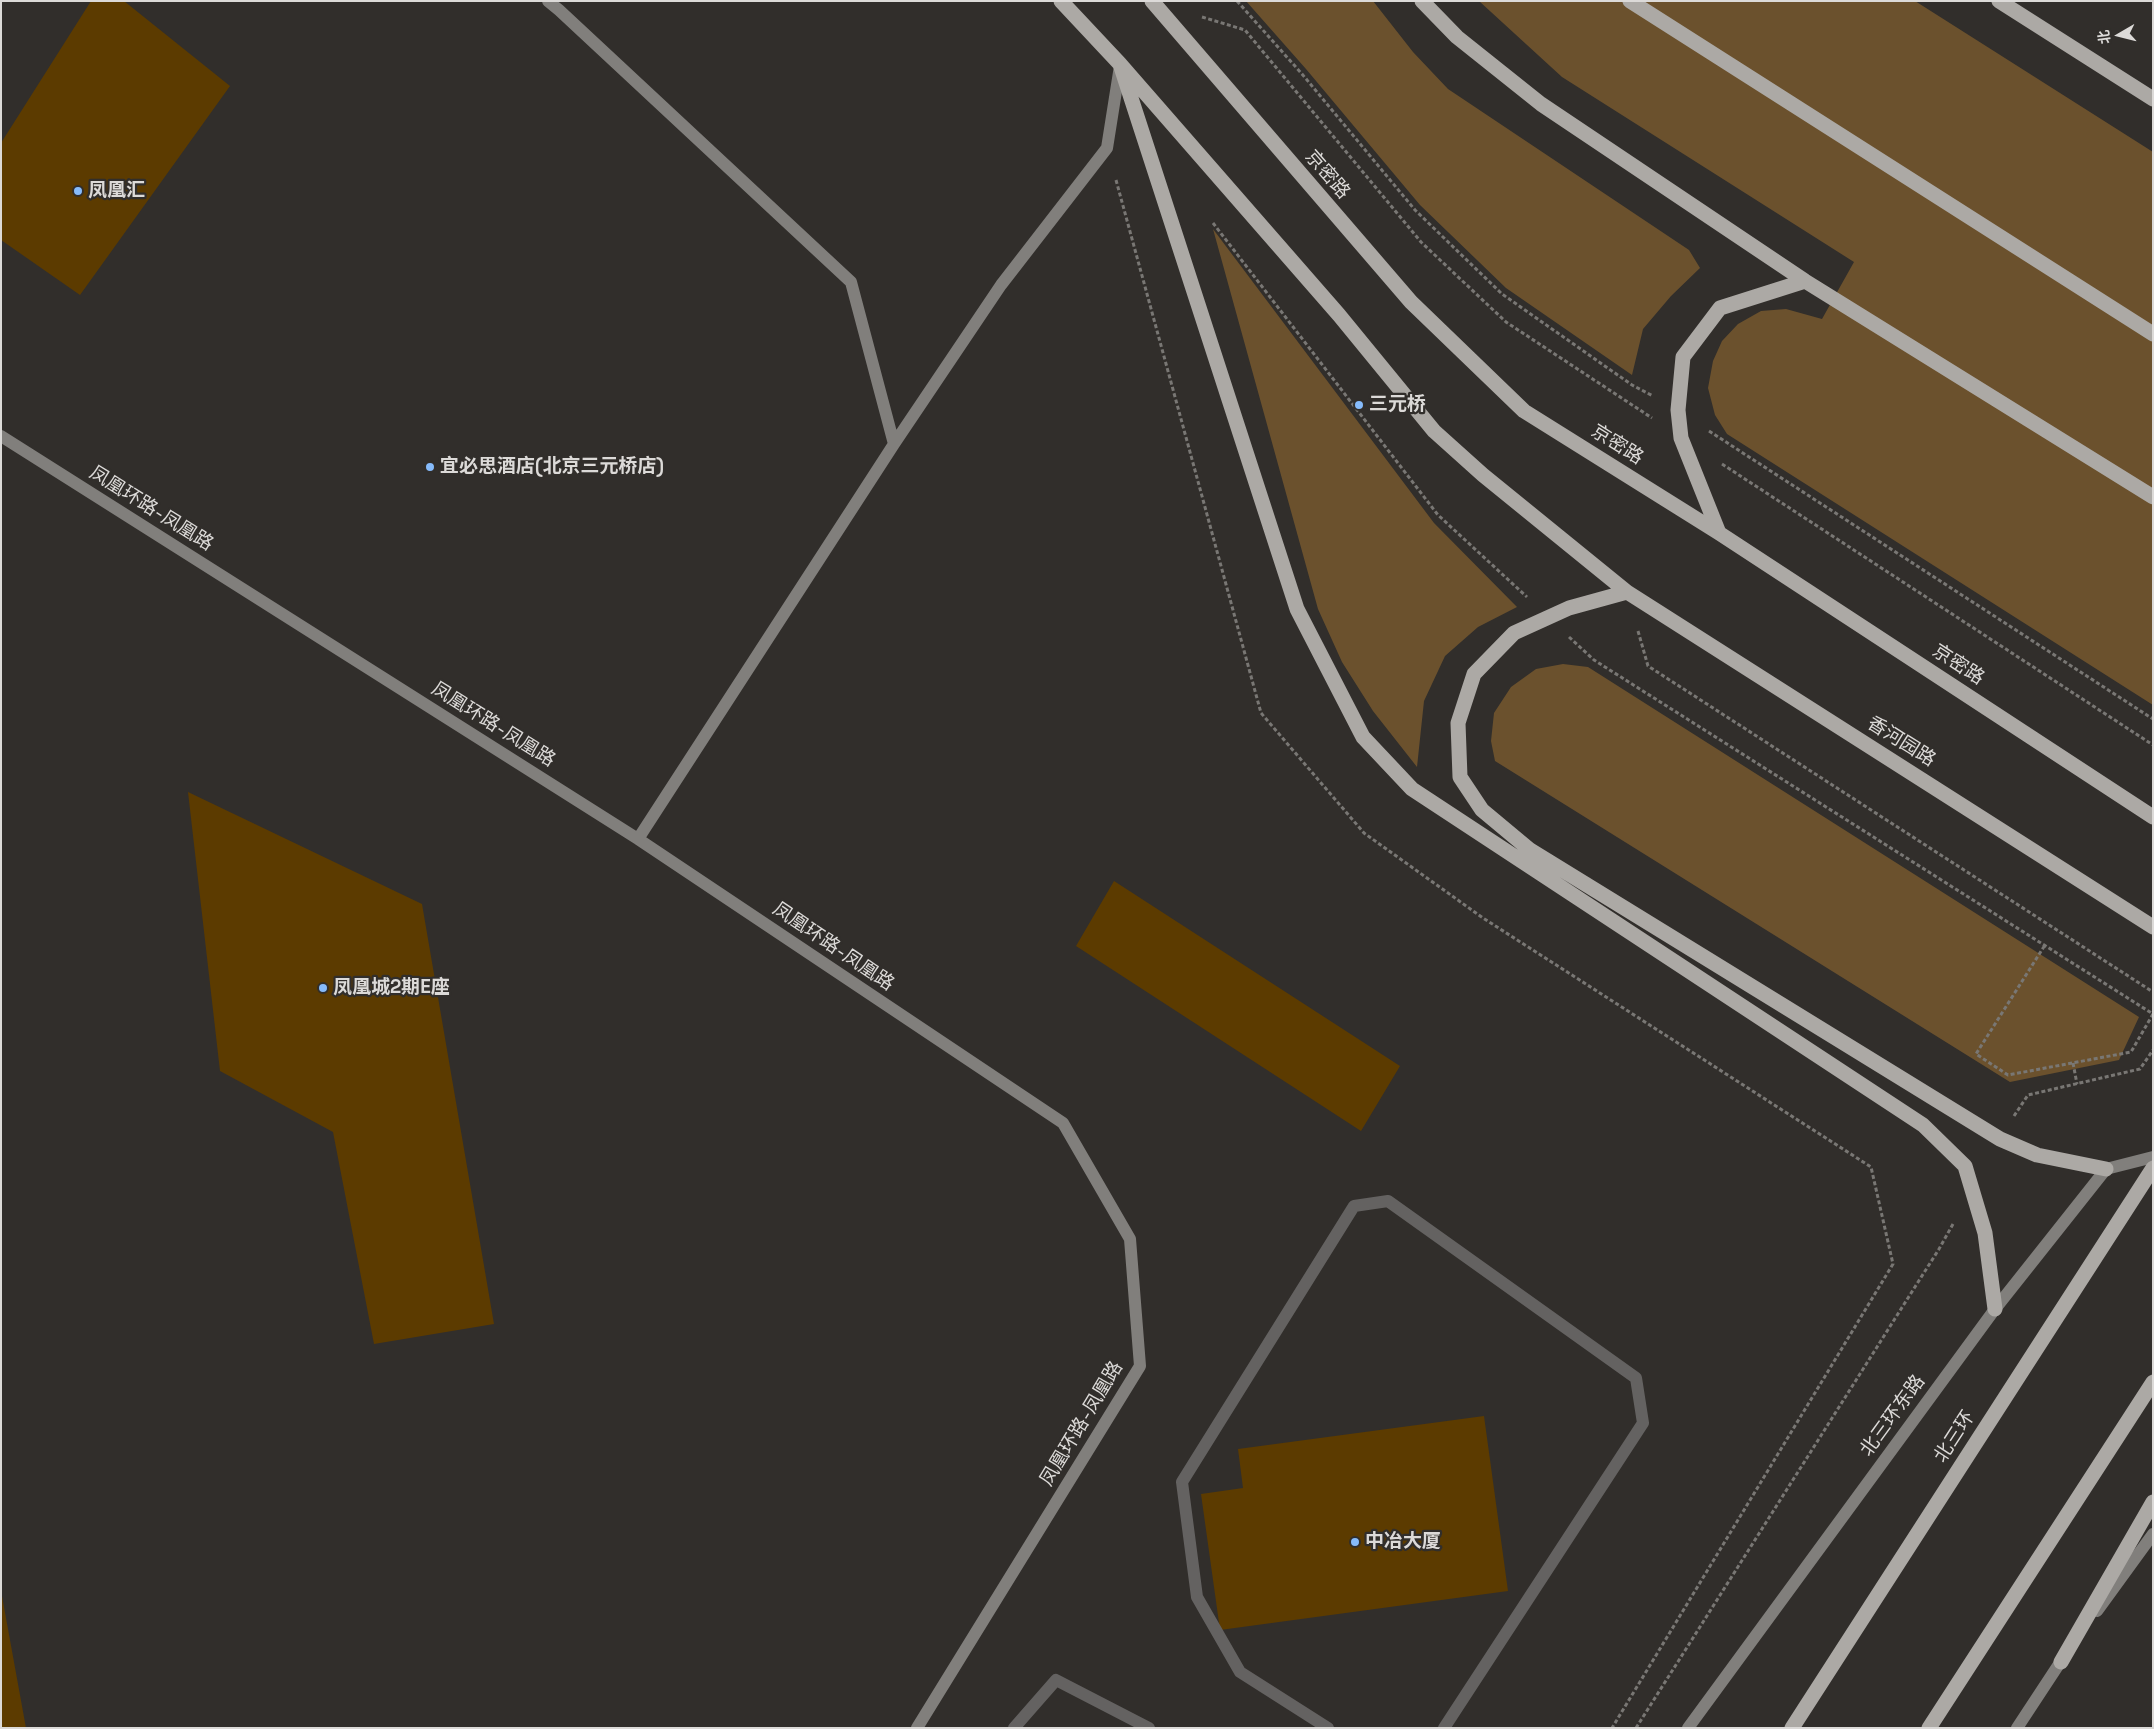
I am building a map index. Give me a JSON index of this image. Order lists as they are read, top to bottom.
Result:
{
  "streets": {
    "highway": ["京密路", "香河园路", "北三环"],
    "street": ["凤凰环路-凤凰路", "北三环东路"]
  },
  "places": [
    "凤凰汇",
    "三元桥",
    "宜必思酒店(北京三元桥店)",
    "凤凰城2期E座",
    "中冶大厦"
  ],
  "north": "left"
}
